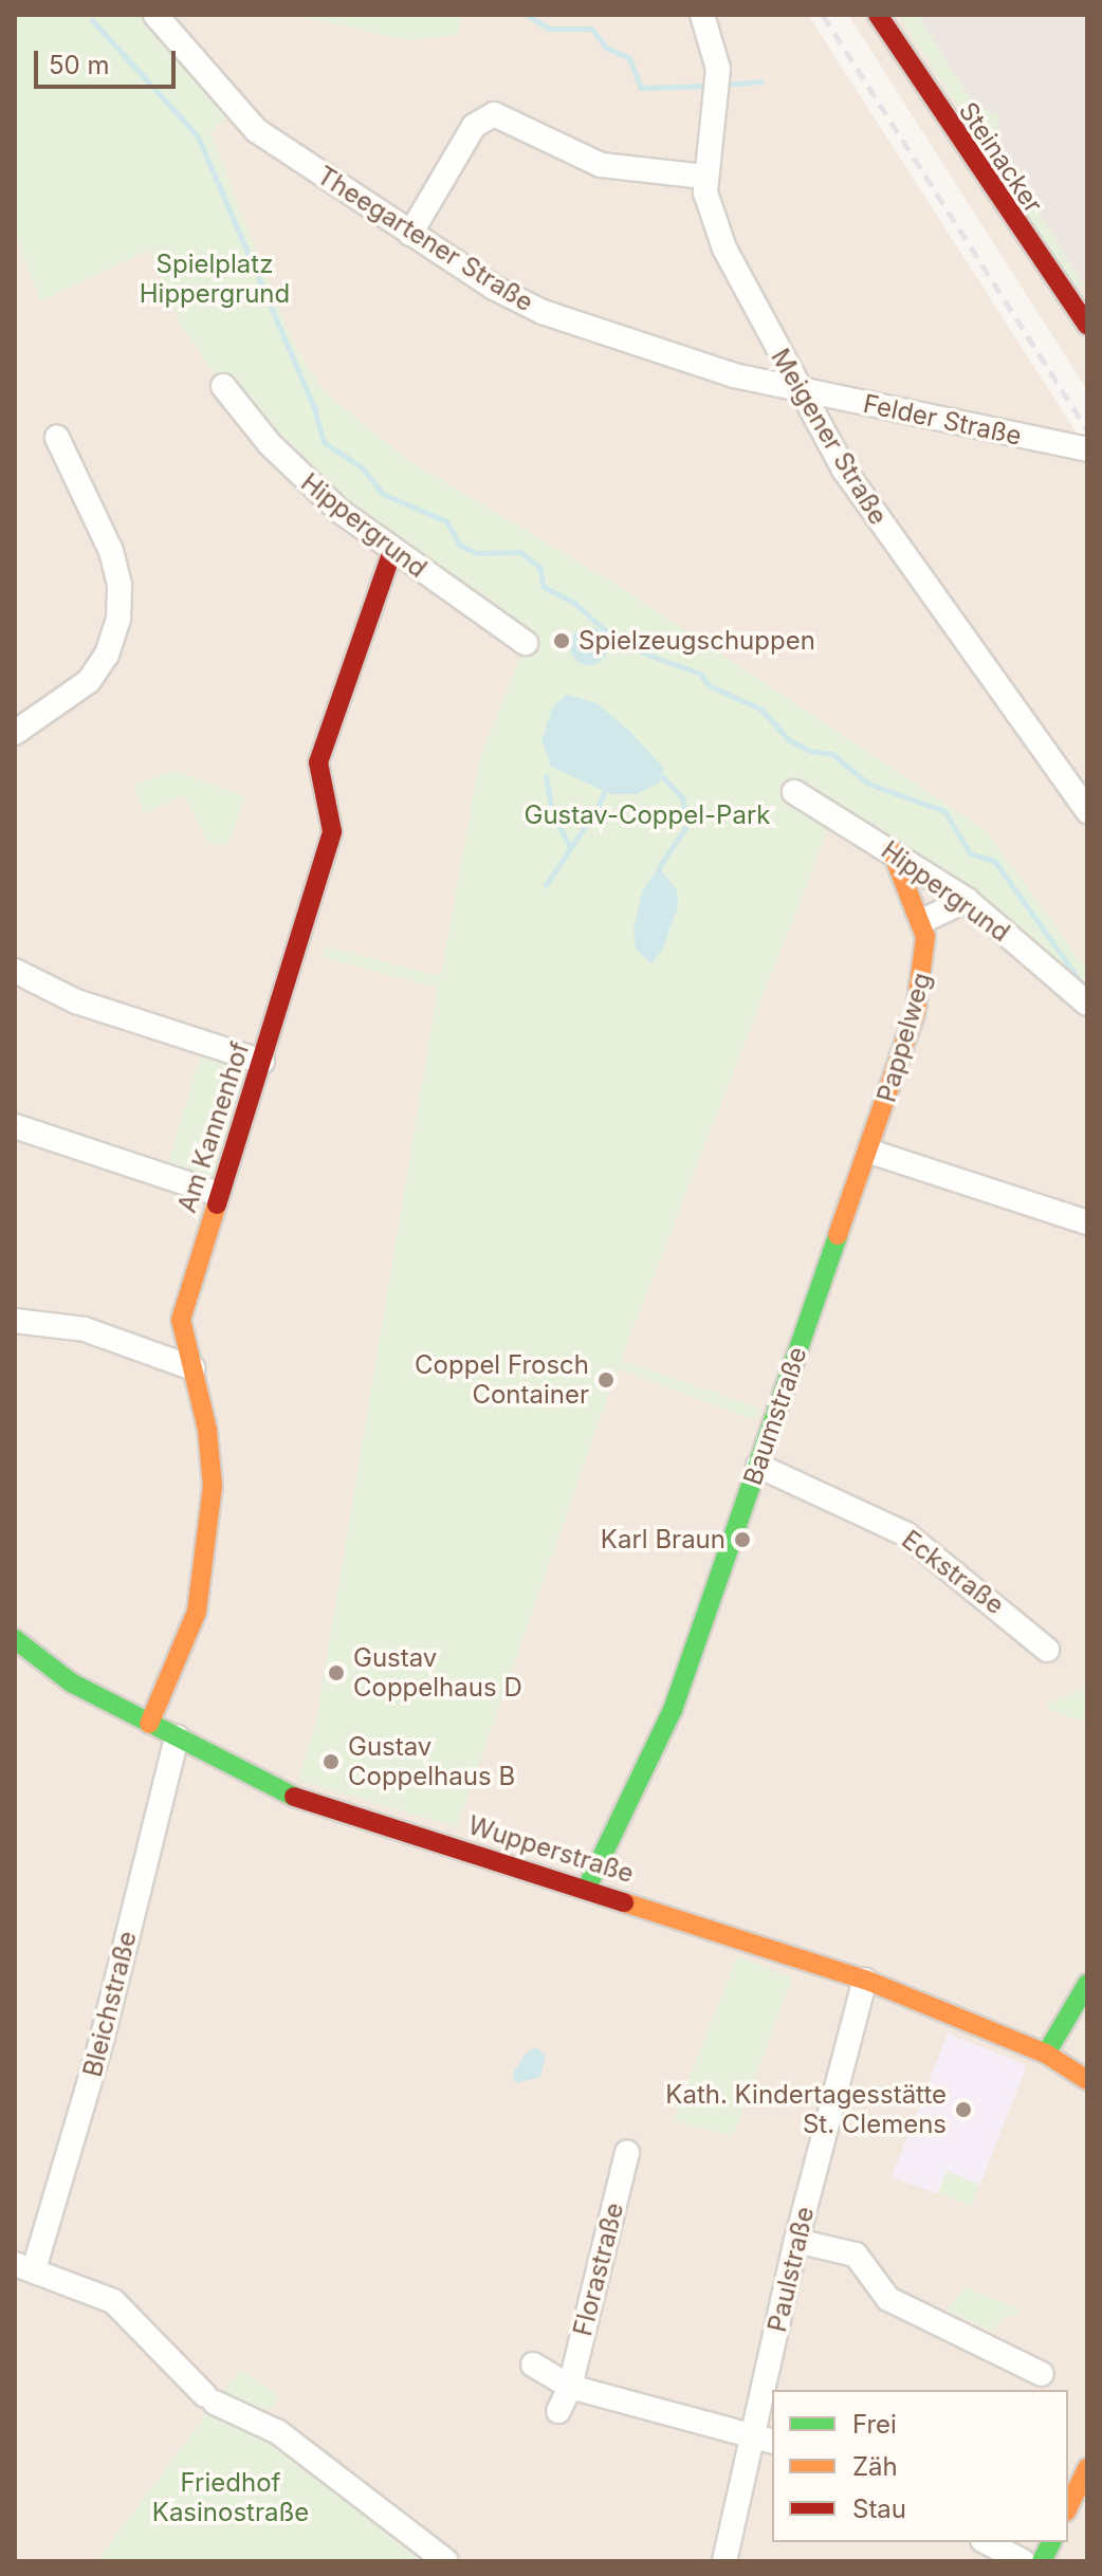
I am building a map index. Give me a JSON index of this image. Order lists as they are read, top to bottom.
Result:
{
  "streets": {
    "street": [
      "Steinacker",
      "Theegartener Straße",
      "Felder Straße",
      "Meigener Straße",
      "Hippergrund",
      "Pappelweg",
      "Am Kannenhof",
      "Baumstraße",
      "Eckstraße",
      "Wupperstraße",
      "Bleichstraße",
      "Florastraße",
      "Paulstraße"
    ]
  },
  "crossings": [
    ["Theegartener Straße", "Felder Straße"],
    ["Theegartener Straße", "Meigener Straße"],
    ["Felder Straße", "Meigener Straße"],
    ["Hippergrund", "Pappelweg"],
    ["Hippergrund", "Am Kannenhof"],
    ["Pappelweg", "Baumstraße"],
    ["Am Kannenhof", "Wupperstraße"],
    ["Baumstraße", "Eckstraße"],
    ["Baumstraße", "Wupperstraße"],
    ["Wupperstraße", "Bleichstraße"],
    ["Wupperstraße", "Paulstraße"]
  ],
  "parks": ["Spielplatz Hippergrund", "Gustav-Coppel-Park", "Friedhof Kasinostraße"],
  "places": [
    "Spielzeugschuppen",
    "Coppel Frosch Container",
    "Karl Braun",
    "Gustav Coppelhaus D",
    "Gustav Coppelhaus B",
    "Kath. Kindertagesstätte St. Clemens"
  ],
  "legend": ["Frei", "Zäh", "Stau"],
  "scale_bar": "50 m"
}
